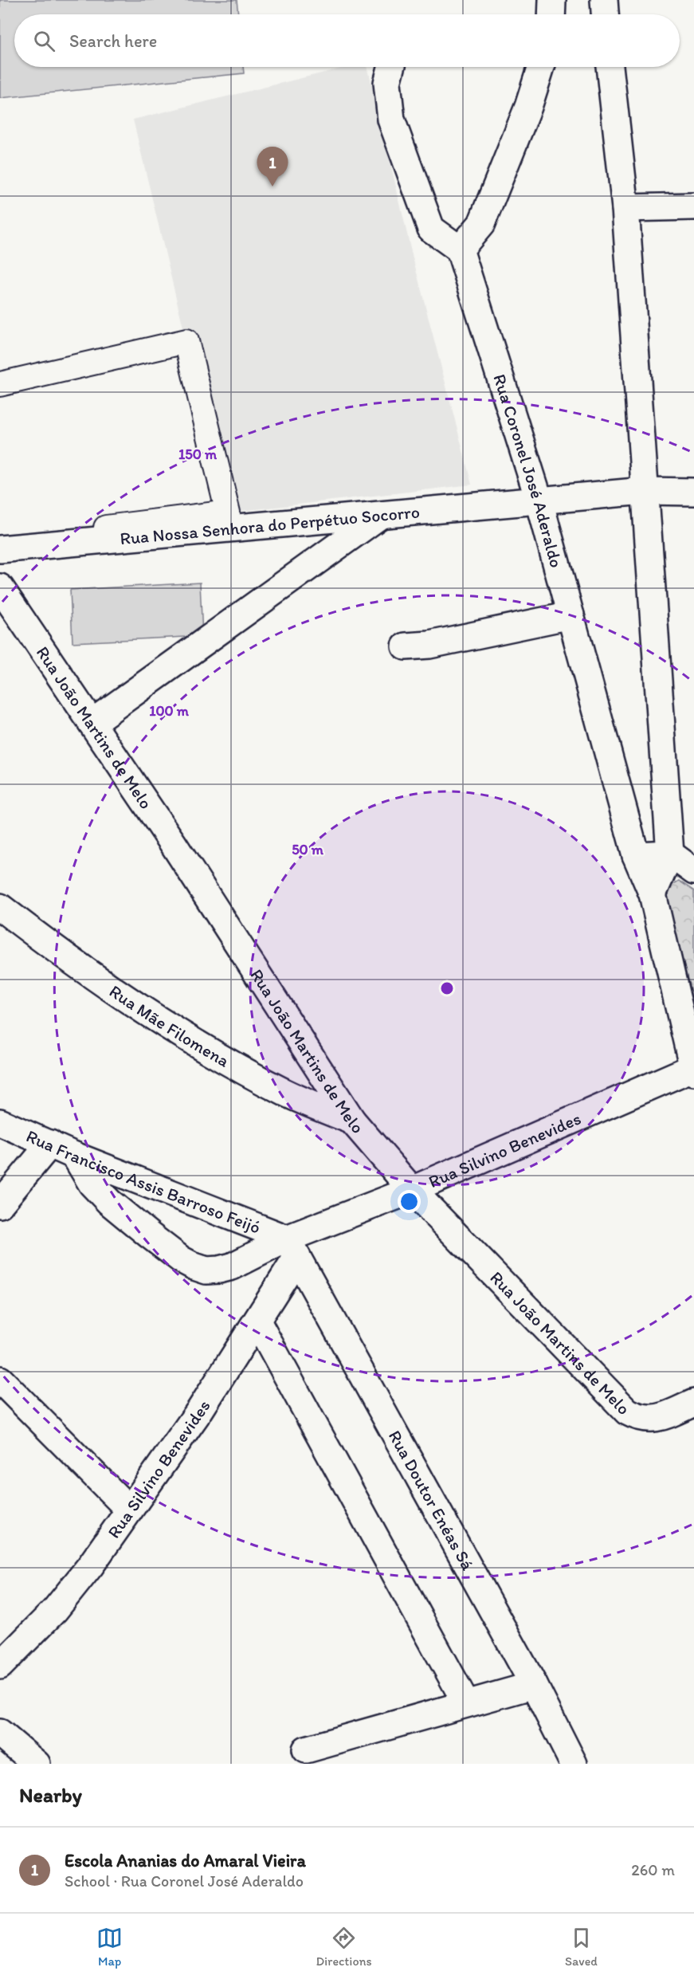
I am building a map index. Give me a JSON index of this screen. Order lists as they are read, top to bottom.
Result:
{
  "streets": {
    "street": [
      "Rua Coronel José Aderaldo",
      "Rua Nossa Senhora do Perpétuo Socorro",
      "Rua João Martins de Melo",
      "Rua Mãe Filomena",
      "Rua Silvino Benevides",
      "Rua Francisco Assis Barroso Feijó",
      "Rua Doutor Enéas Sá"
    ]
  },
  "crossings": [
    ["Rua Coronel José Aderaldo", "Rua Nossa Senhora do Perpétuo Socorro"],
    ["Rua Coronel José Aderaldo", "Rua Silvino Benevides"],
    ["Rua João Martins de Melo", "Rua Mãe Filomena"],
    ["Rua João Martins de Melo", "Rua Silvino Benevides"],
    ["Rua Silvino Benevides", "Rua Francisco Assis Barroso Feijó"],
    ["Rua Silvino Benevides", "Rua Doutor Enéas Sá"],
    ["Rua Francisco Assis Barroso Feijó", "Rua Doutor Enéas Sá"]
  ],
  "page": {
    "search": "Search here",
    "pins": "1",
    "heading": "Nearby",
    "list": [
      {
        "mark": "1",
        "name": "Escola Ananias do Amaral Vieira",
        "note": "School · Rua Coronel José Aderaldo",
        "value": "260 m"
      }
    ],
    "nav": ["Map", "Directions", "Saved"]
  },
  "rings": ["150 m", "100 m", "50 m"]
}
